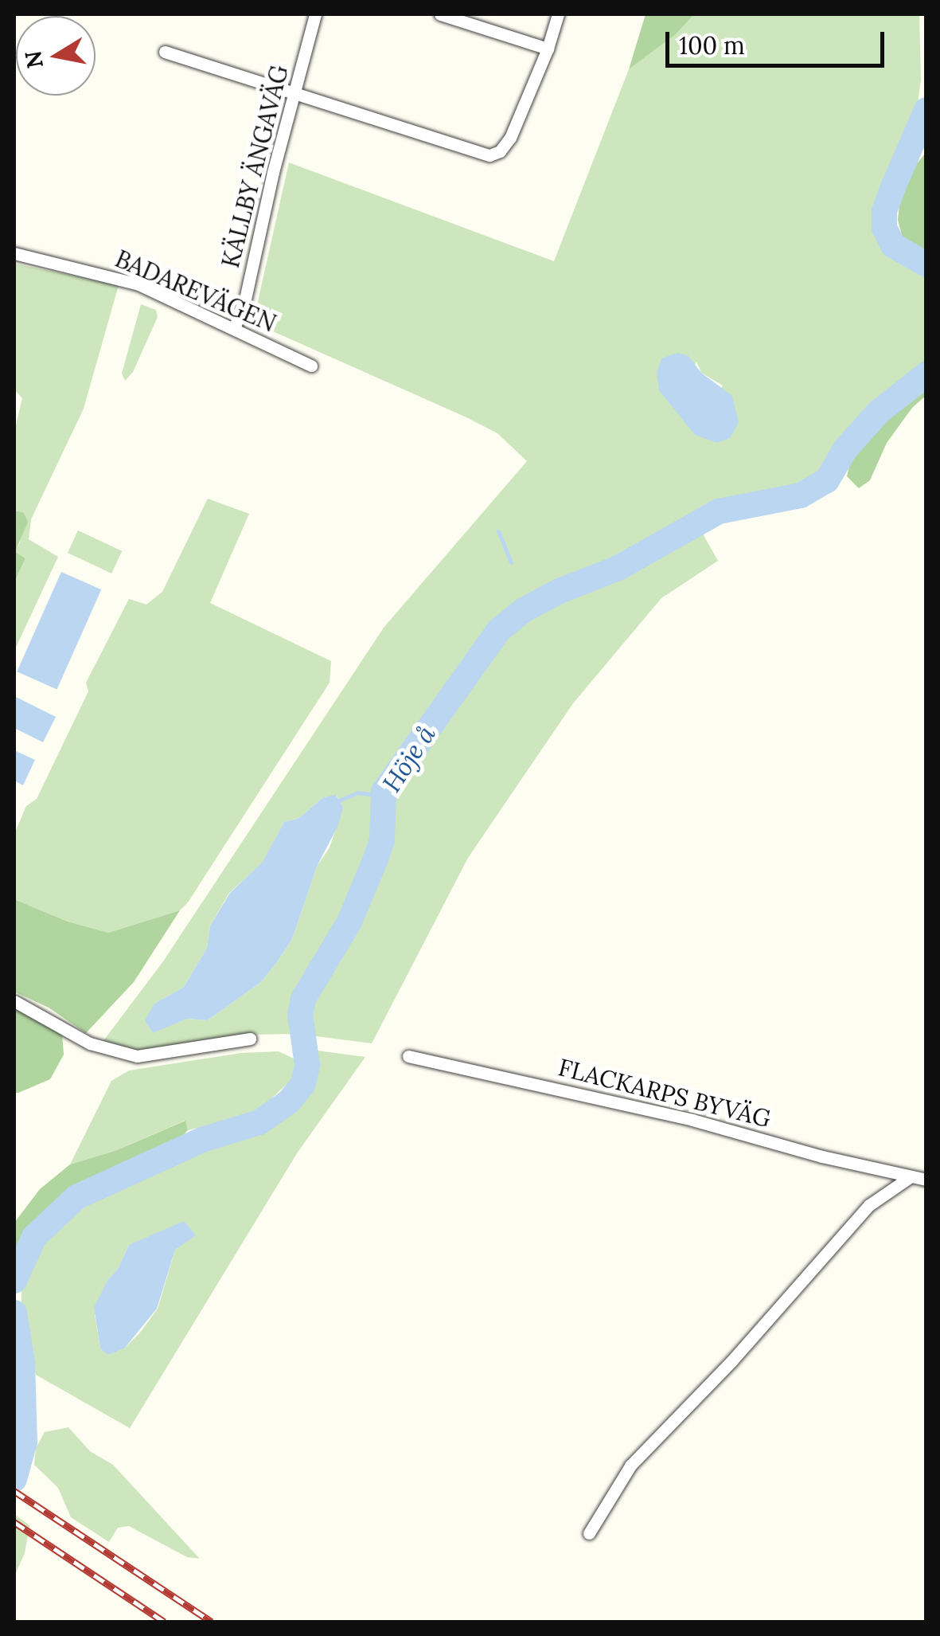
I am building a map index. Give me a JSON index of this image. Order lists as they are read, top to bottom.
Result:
{
  "streets": {
    "street": ["KÄLLBY ÄNGAVÄG", "BADAREVÄGEN", "FLACKARPS BYVÄG"]
  },
  "crossings": [
    ["KÄLLBY ÄNGAVÄG", "BADAREVÄGEN"]
  ],
  "water": ["Höje å"],
  "scale_bar": "100 m",
  "north": "left"
}
